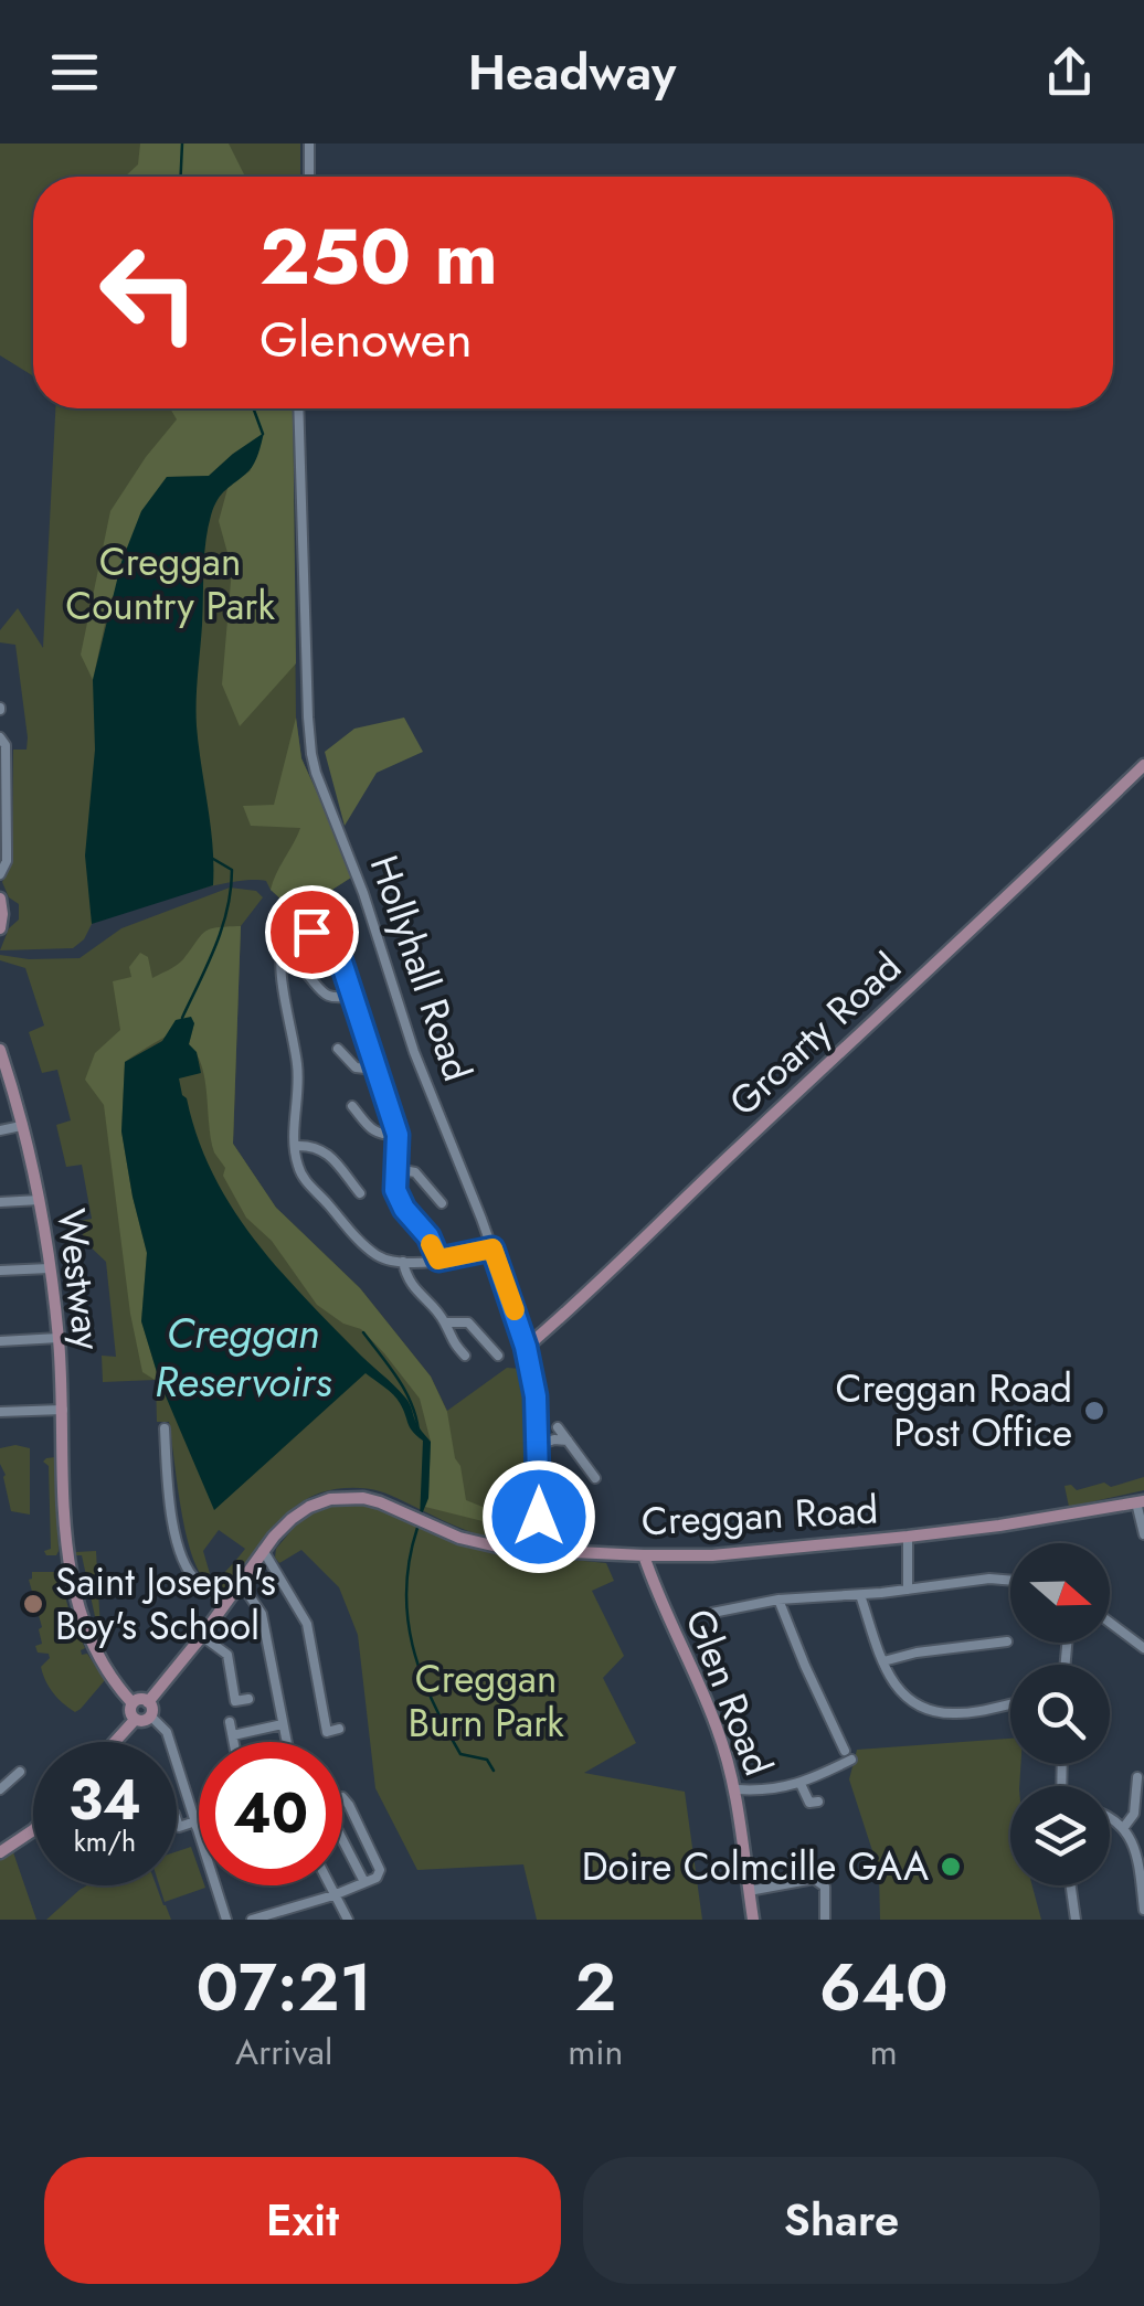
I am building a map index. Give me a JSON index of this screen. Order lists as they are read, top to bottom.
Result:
{
  "streets": {
    "street": [
      "Hollyhall Road",
      "Groarty Road",
      "Westway",
      "Creggan Road",
      "Glen Road"
    ]
  },
  "crossings": [
    ["Hollyhall Road", "Groarty Road"],
    ["Hollyhall Road", "Creggan Road"],
    ["Westway", "Creggan Road"],
    ["Creggan Road", "Glen Road"]
  ],
  "water": ["Creggan Reservoirs"],
  "parks": ["Creggan Country Park", "Creggan Burn Park"],
  "places": ["Creggan Road Post Office", "Saint Joseph's Boy's School", "Doire Colmcille GAA"],
  "north": "right",
  "page": {
    "header": "Headway",
    "turn": ["250 m", "Glenowen"],
    "speed": "34 km/h",
    "limit": "40",
    "eta": [
      "07:21",
      "Arrival",
      "2",
      "min",
      "640",
      "m"
    ],
    "buttons": ["Exit", "Share"]
  }
}
